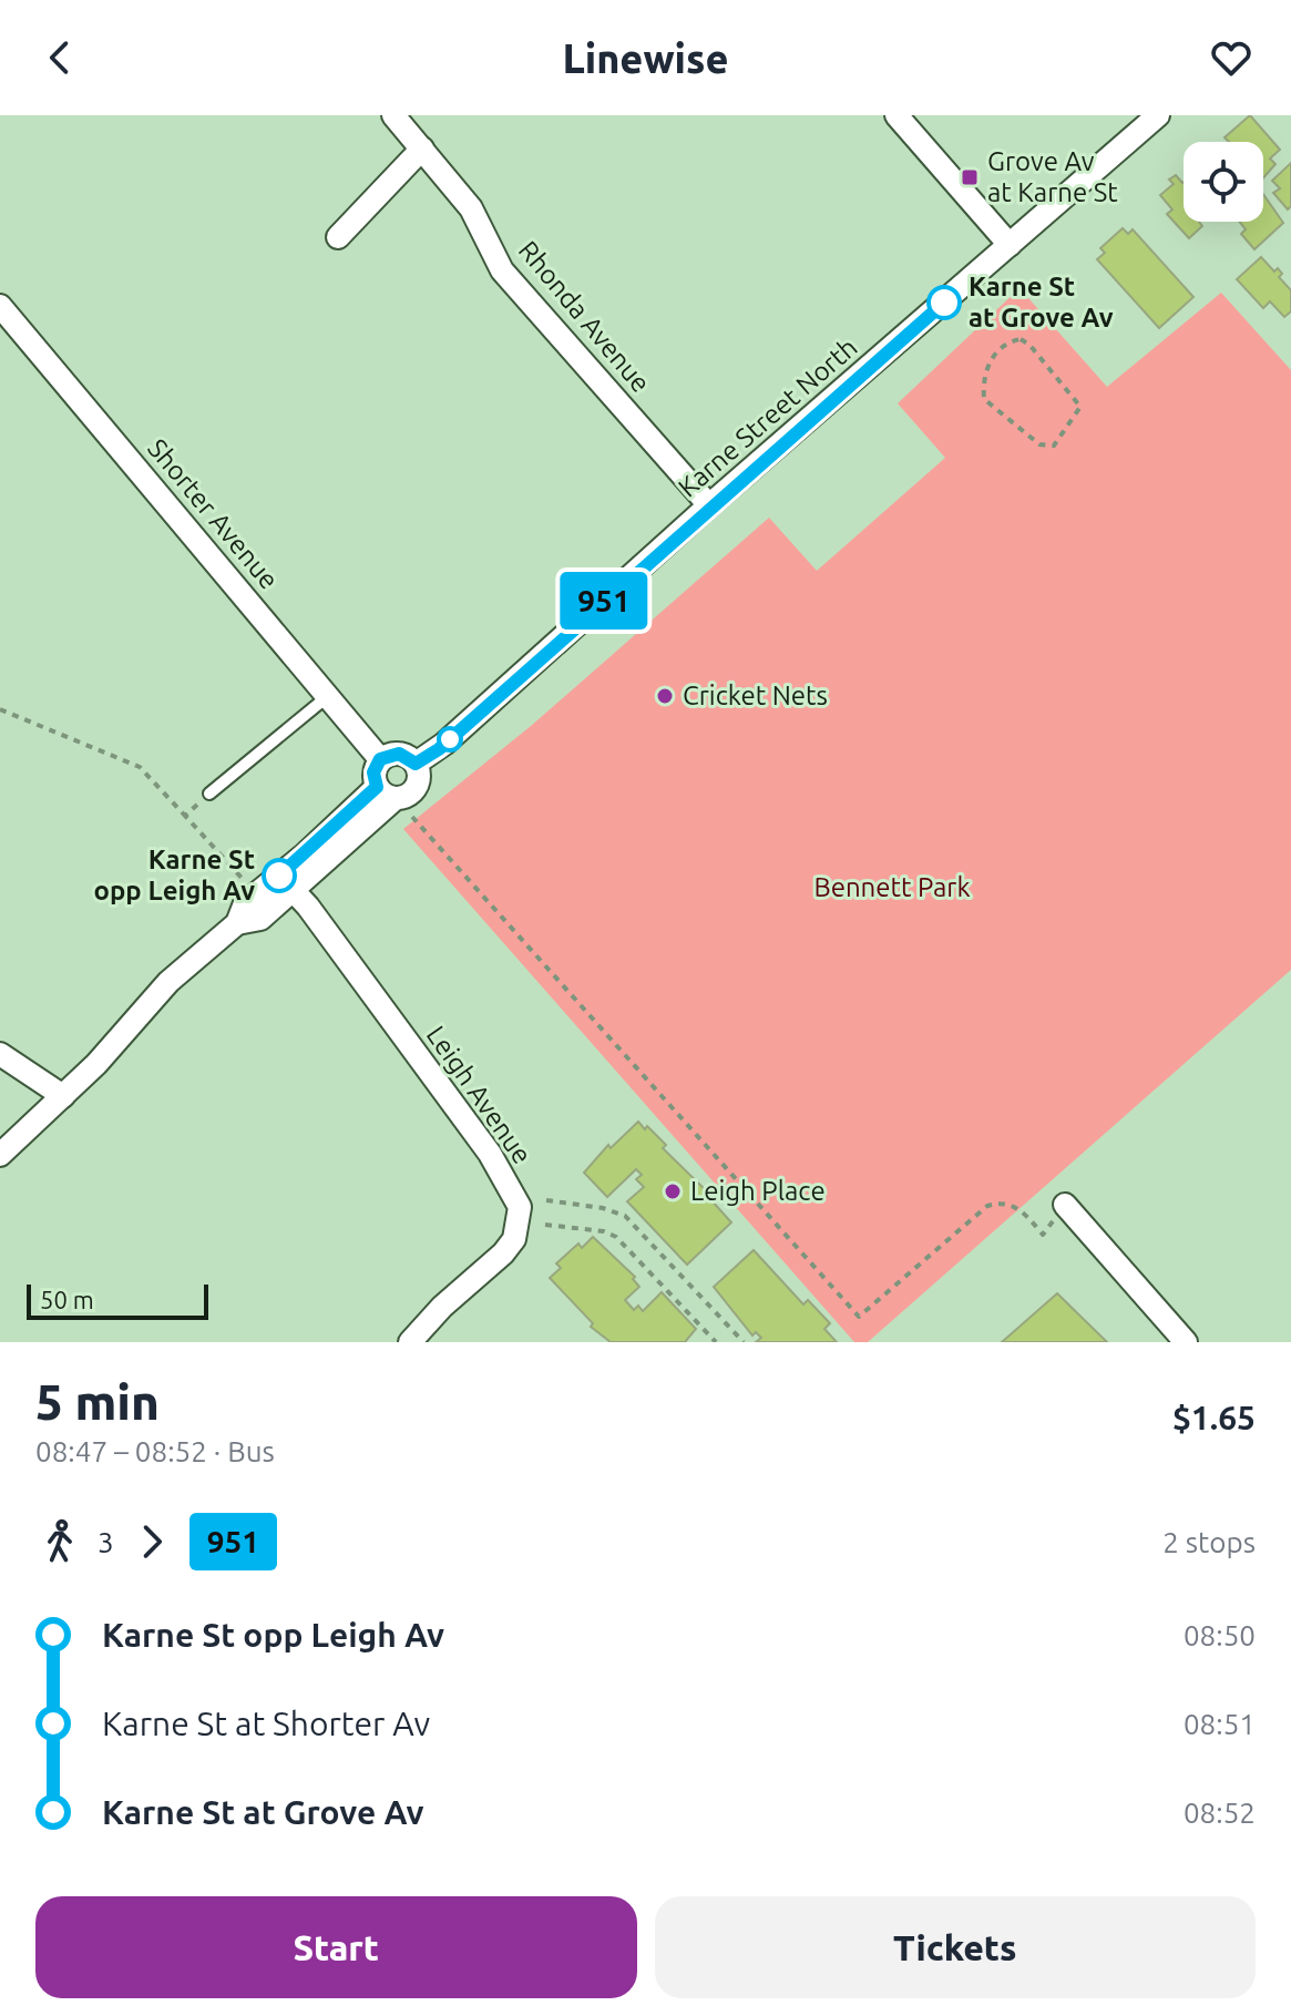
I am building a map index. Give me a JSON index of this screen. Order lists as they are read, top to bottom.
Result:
{
  "streets": {
    "street": [
      "Rhonda Avenue",
      "Karne Street North",
      "Shorter Avenue",
      "Leigh Avenue"
    ]
  },
  "crossings": [
    ["Rhonda Avenue", "Karne Street North"],
    ["Karne Street North", "Shorter Avenue"]
  ],
  "parks": ["Bennett Park"],
  "places": {
    "transit": ["Grove Av at Karne St"],
    "other": [
      "Karne St at Grove Av",
      "Cricket Nets",
      "Karne St opp Leigh Av",
      "Leigh Place"
    ]
  },
  "lines": ["bus line 951"],
  "scale_bar": "50 m",
  "page": {
    "header": "Linewise",
    "on_map": "951",
    "scale": "50 m",
    "heading": ["5 min", "08:47 – 08:52 · Bus", "$1.65"],
    "legs": ["3", "951", "2 stops"],
    "list": [
      {
        "name": "Karne St opp Leigh Av",
        "value": "08:50"
      },
      {
        "name": "Karne St at Shorter Av",
        "value": "08:51"
      },
      {
        "name": "Karne St at Grove Av",
        "value": "08:52"
      }
    ],
    "buttons": ["Start", "Tickets"]
  }
}
